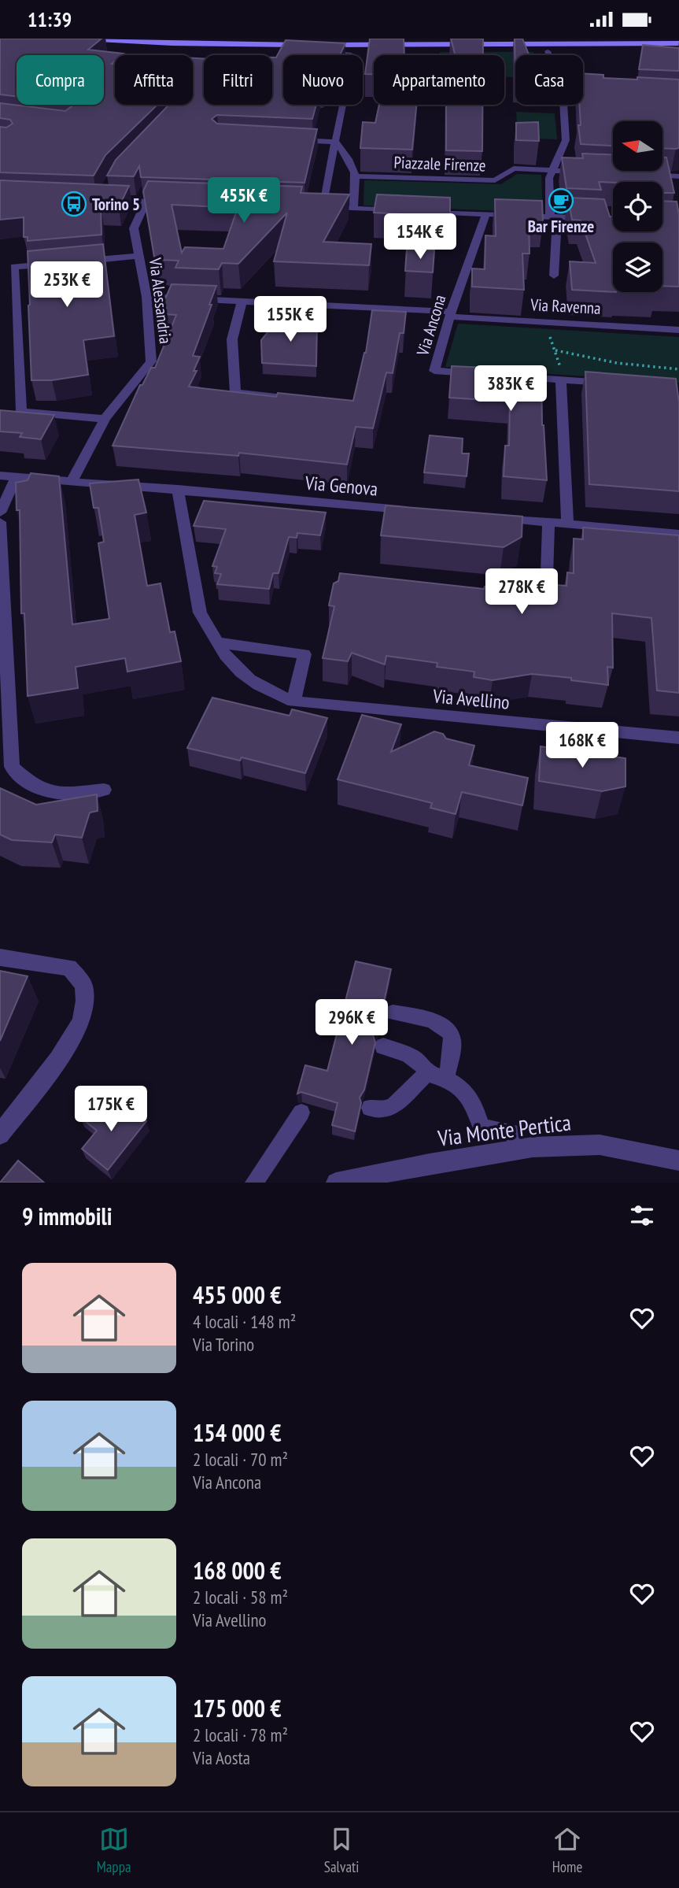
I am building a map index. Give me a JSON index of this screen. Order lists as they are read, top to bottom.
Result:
{
  "streets": {
    "street": [
      "Piazzale Firenze",
      "Via Alessandria",
      "Via Ravenna",
      "Via Ancona",
      "Via Genova",
      "Via Avellino",
      "Via Monte Pertica"
    ]
  },
  "crossings": [
    ["Via Alessandria", "Via Ravenna"],
    ["Via Alessandria", "Via Genova"],
    ["Via Ravenna", "Via Ancona"],
    ["Via Genova", "Via Avellino"]
  ],
  "places": {
    "cafe": ["Bar Firenze"],
    "bus stop": ["Torino 5"]
  },
  "north": "left",
  "page": {
    "status": "11:39",
    "chip": [
      "Compra",
      "Affitta",
      "Filtri",
      "Nuovo",
      "Appartamento",
      "Casa"
    ],
    "price": [
      "455K €",
      "154K €",
      "253K €",
      "155K €",
      "383K €",
      "278K €",
      "168K €",
      "296K €",
      "175K €"
    ],
    "heading": "9 immobili",
    "list": [
      {
        "name": "455 000 €",
        "note": "4 locali · 148 m² · Via Torino"
      },
      {
        "name": "154 000 €",
        "note": "2 locali · 70 m² · Via Ancona"
      },
      {
        "name": "168 000 €",
        "note": "2 locali · 58 m² · Via Avellino"
      },
      {
        "name": "175 000 €",
        "note": "2 locali · 78 m² · Via Aosta"
      }
    ],
    "tabs": ["Mappa", "Salvati", "Home"]
  }
}
